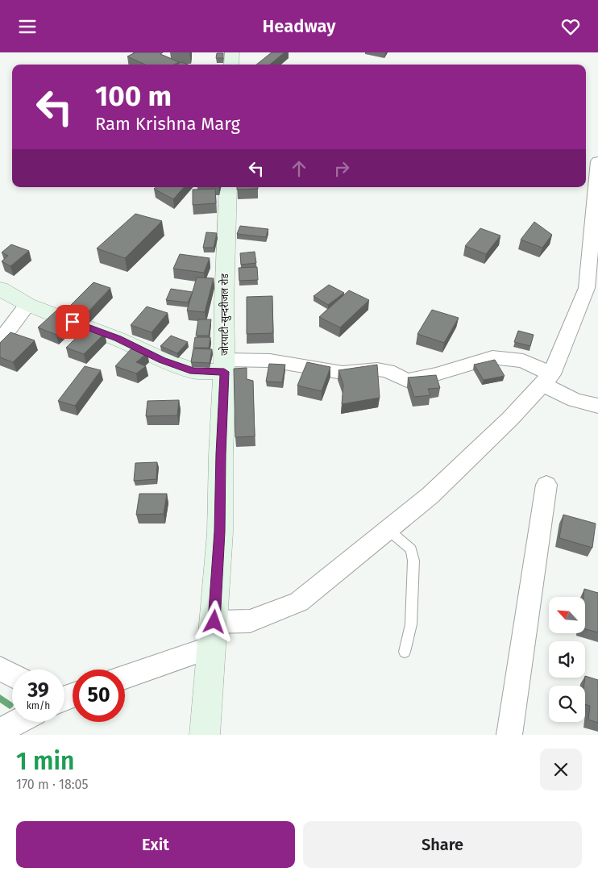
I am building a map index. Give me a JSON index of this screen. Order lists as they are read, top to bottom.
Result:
{
  "streets": {
    "main road": ["जोरपाटी-सुन्दरीजल रोड"]
  },
  "north": "top left",
  "page": {
    "header": "Headway",
    "turn": ["100 m", "Ram Krishna Marg"],
    "speed": "39 km/h",
    "limit": "50",
    "heading": ["1 min", "170 m · 18:05"],
    "buttons": ["Exit", "Share"]
  }
}
